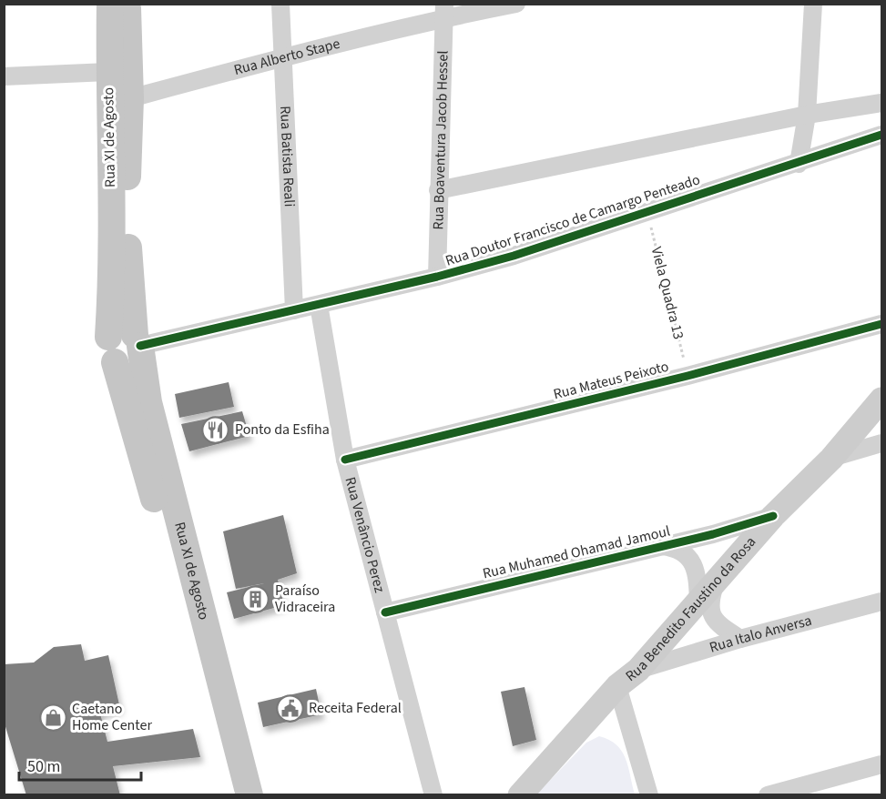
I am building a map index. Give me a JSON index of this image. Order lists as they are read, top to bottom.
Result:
{
  "streets": {
    "main road": ["Rua XI de Agosto", "Rua Benedito Faustino da Rosa"],
    "street": [
      "Rua Alberto Stape",
      "Rua Boaventura Jacob Hessel",
      "Rua Batista Reali",
      "Rua Doutor Francisco de Camargo Penteado",
      "Rua Mateus Peixoto",
      "Rua Venâncio Perez",
      "Rua Muhamed Ohamad Jamoul",
      "Rua Italo Anversa"
    ],
    "path": ["Viela Quadra 13"]
  },
  "crossings": [
    ["Rua Alberto Stape", "Rua XI de Agosto"],
    ["Rua Alberto Stape", "Rua Boaventura Jacob Hessel"],
    ["Rua Alberto Stape", "Rua Batista Reali"],
    ["Rua XI de Agosto", "Rua Doutor Francisco de Camargo Penteado"],
    ["Rua Boaventura Jacob Hessel", "Rua Doutor Francisco de Camargo Penteado"],
    ["Rua Batista Reali", "Rua Doutor Francisco de Camargo Penteado"],
    ["Rua Doutor Francisco de Camargo Penteado", "Viela Quadra 13"],
    ["Rua Doutor Francisco de Camargo Penteado", "Rua Venâncio Perez"],
    ["Viela Quadra 13", "Rua Mateus Peixoto"],
    ["Rua Mateus Peixoto", "Rua Venâncio Perez"],
    ["Rua Venâncio Perez", "Rua Muhamed Ohamad Jamoul"],
    ["Rua Muhamed Ohamad Jamoul", "Rua Benedito Faustino da Rosa"],
    ["Rua Benedito Faustino da Rosa", "Rua Italo Anversa"]
  ],
  "places": {
    "restaurant": ["Ponto da Esfiha"],
    "building": ["Paraíso Vidraceira"],
    "public building": ["Receita Federal"],
    "shop": ["Caetano Home Center"]
  },
  "scale_bar": "50 m"
}
